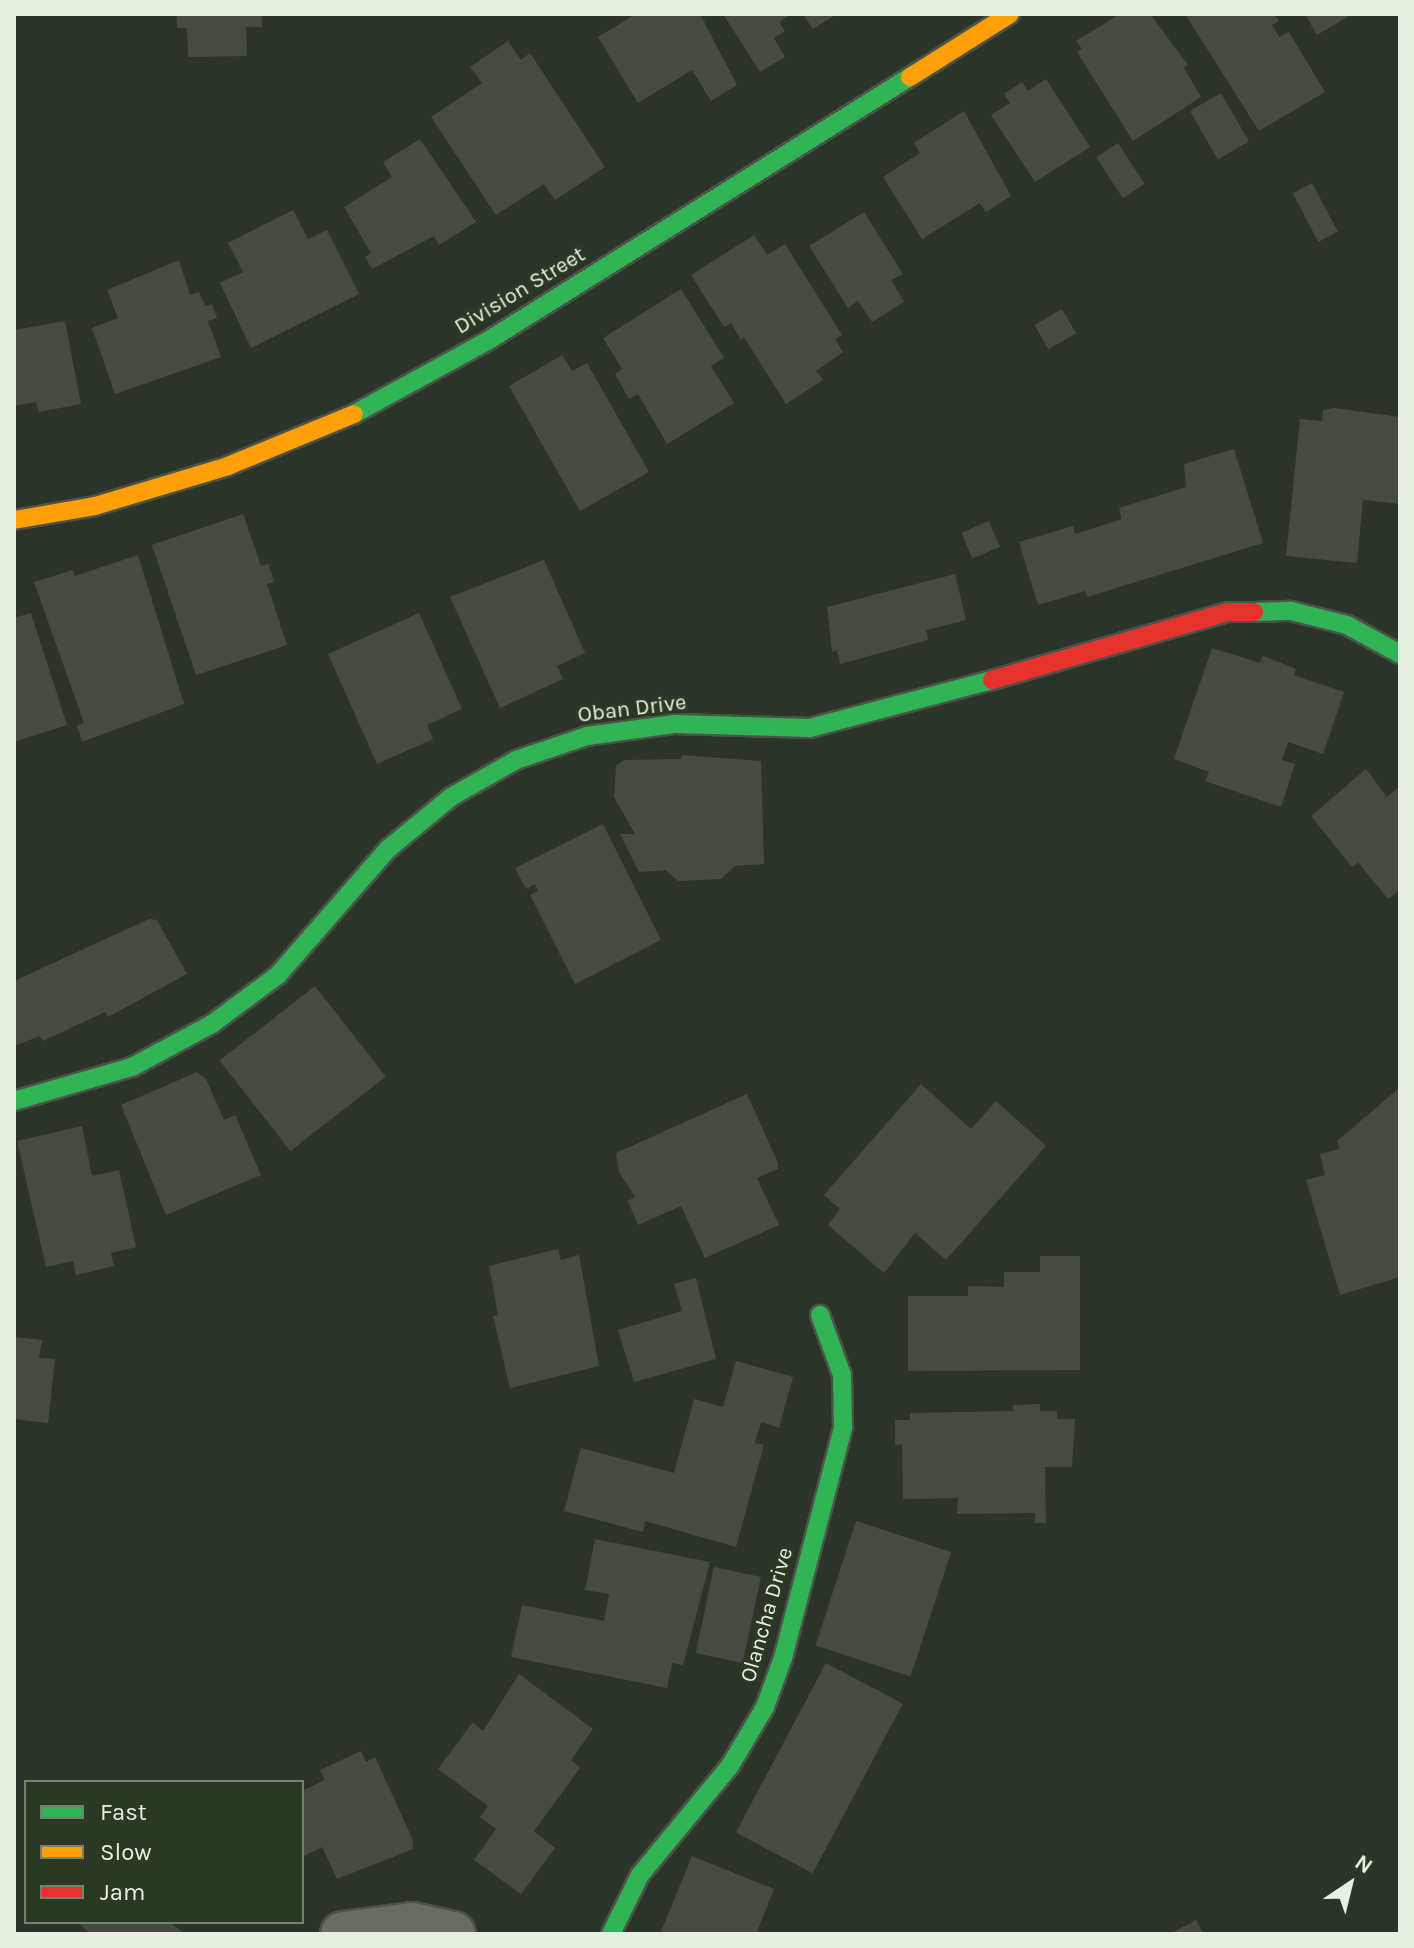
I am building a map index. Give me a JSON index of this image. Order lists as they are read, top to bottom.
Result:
{
  "streets": {
    "street": ["Division Street", "Oban Drive", "Olancha Drive"]
  },
  "legend": ["Fast", "Slow", "Jam"],
  "north": "top right"
}
